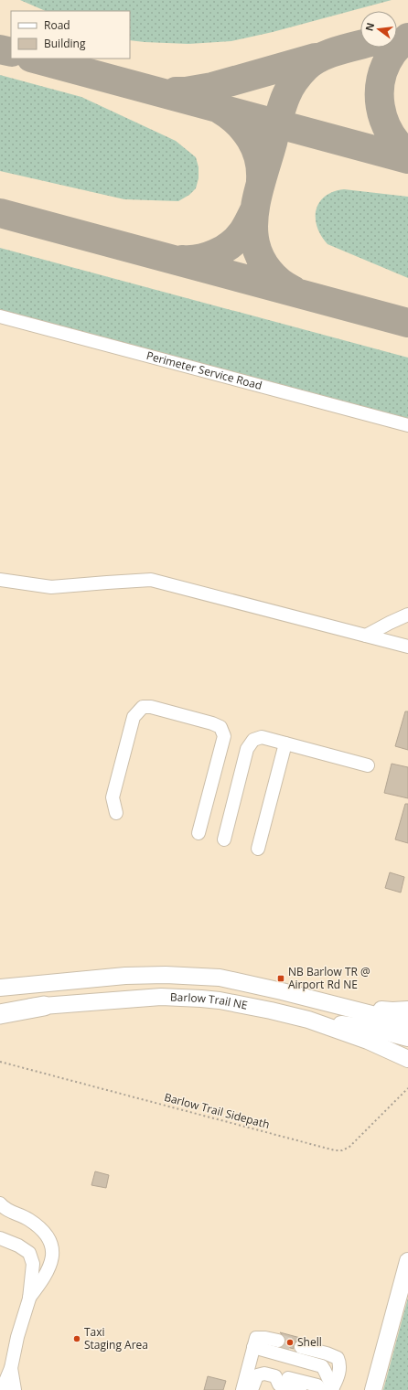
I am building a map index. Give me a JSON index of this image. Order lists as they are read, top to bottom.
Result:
{
  "streets": {
    "main road": ["Barlow Trail NE"],
    "street": ["Perimeter Service Road"],
    "path": ["Barlow Trail Sidepath"]
  },
  "places": {
    "transit": ["NB Barlow TR @ Airport Rd NE"],
    "other": ["Taxi Staging Area", "Shell"]
  },
  "legend": ["Road", "Building"],
  "north": "left"
}
